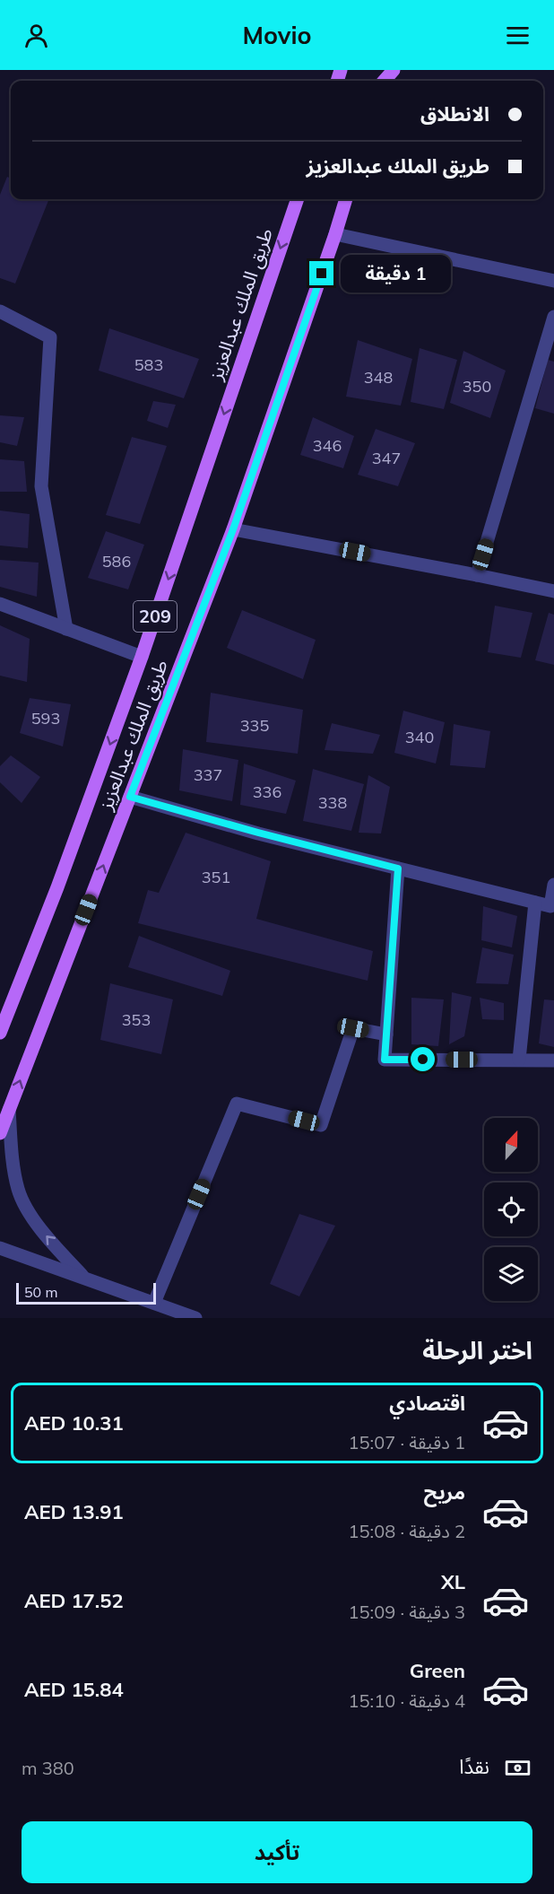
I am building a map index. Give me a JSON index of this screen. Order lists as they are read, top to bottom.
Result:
{
  "streets": {
    "main road": ["طريق الملك عبدالعزيز", "209"]
  },
  "house_numbers": [
    "583",
    "348",
    "350",
    "346",
    "347",
    "586",
    "593",
    "335",
    "340",
    "337",
    "336",
    "338",
    "351",
    "353"
  ],
  "scale_bar": "50 m",
  "north": "top",
  "page": {
    "header": "Movio",
    "banner": ["الانطلاق", "طريق الملك عبدالعزيز"],
    "bubble": "1 دقيقة",
    "scale": "50 m",
    "heading": "اختر الرحلة",
    "list": [
      {
        "name": "اقتصادي",
        "note": "1 دقيقة · 15:07",
        "value": "AED 10.31"
      },
      {
        "name": "مريح",
        "note": "2 دقيقة · 15:08",
        "value": "AED 13.91"
      },
      {
        "name": "XL",
        "note": "3 دقيقة · 15:09",
        "value": "AED 17.52"
      },
      {
        "name": "Green",
        "note": "4 دقيقة · 15:10",
        "value": "AED 15.84"
      }
    ],
    "pay": ["نقدًا", "380 m"],
    "buttons": "تأكيد"
  }
}
